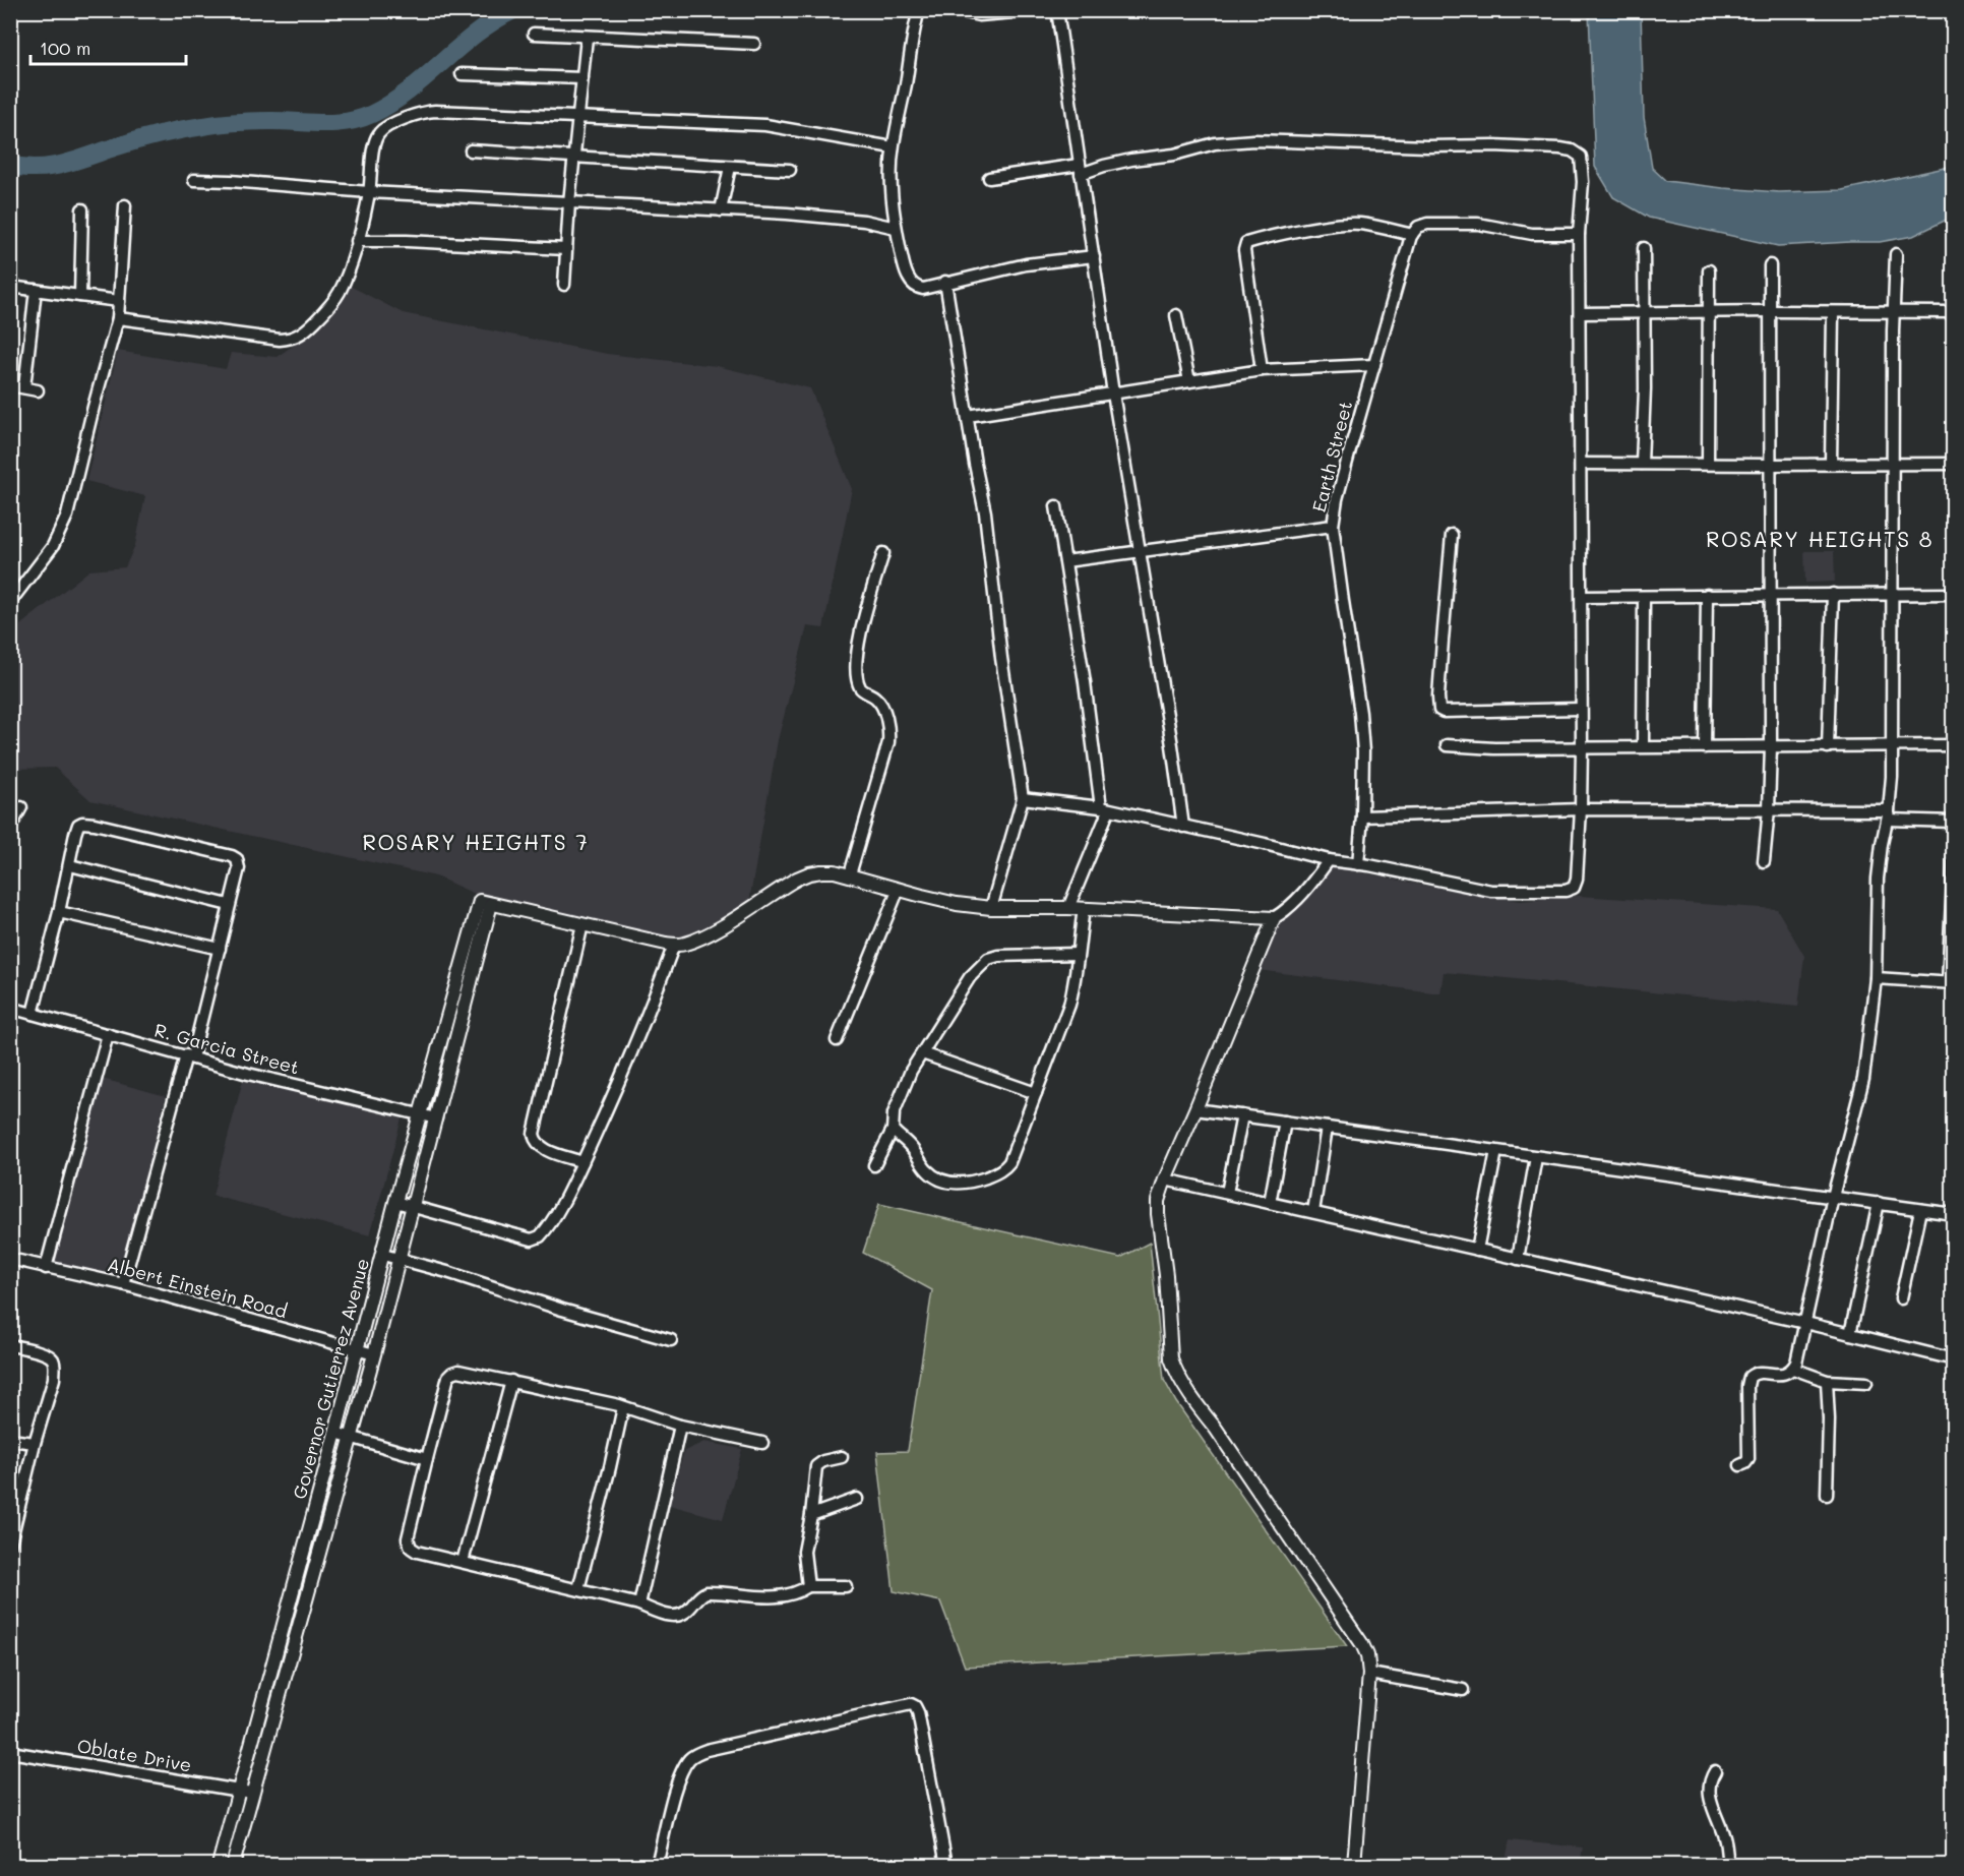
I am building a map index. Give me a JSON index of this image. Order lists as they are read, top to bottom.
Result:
{
  "streets": {
    "street": [
      "Earth Street",
      "R. Garcia Street",
      "Albert Einstein Road",
      "Governor Gutierrez Avenue",
      "Oblate Drive"
    ]
  },
  "crossings": [
    ["R. Garcia Street", "Governor Gutierrez Avenue"],
    ["Albert Einstein Road", "Governor Gutierrez Avenue"],
    ["Governor Gutierrez Avenue", "Oblate Drive"]
  ],
  "districts": ["ROSARY HEIGHTS 8", "ROSARY HEIGHTS 7"],
  "scale_bar": "100 m"
}
